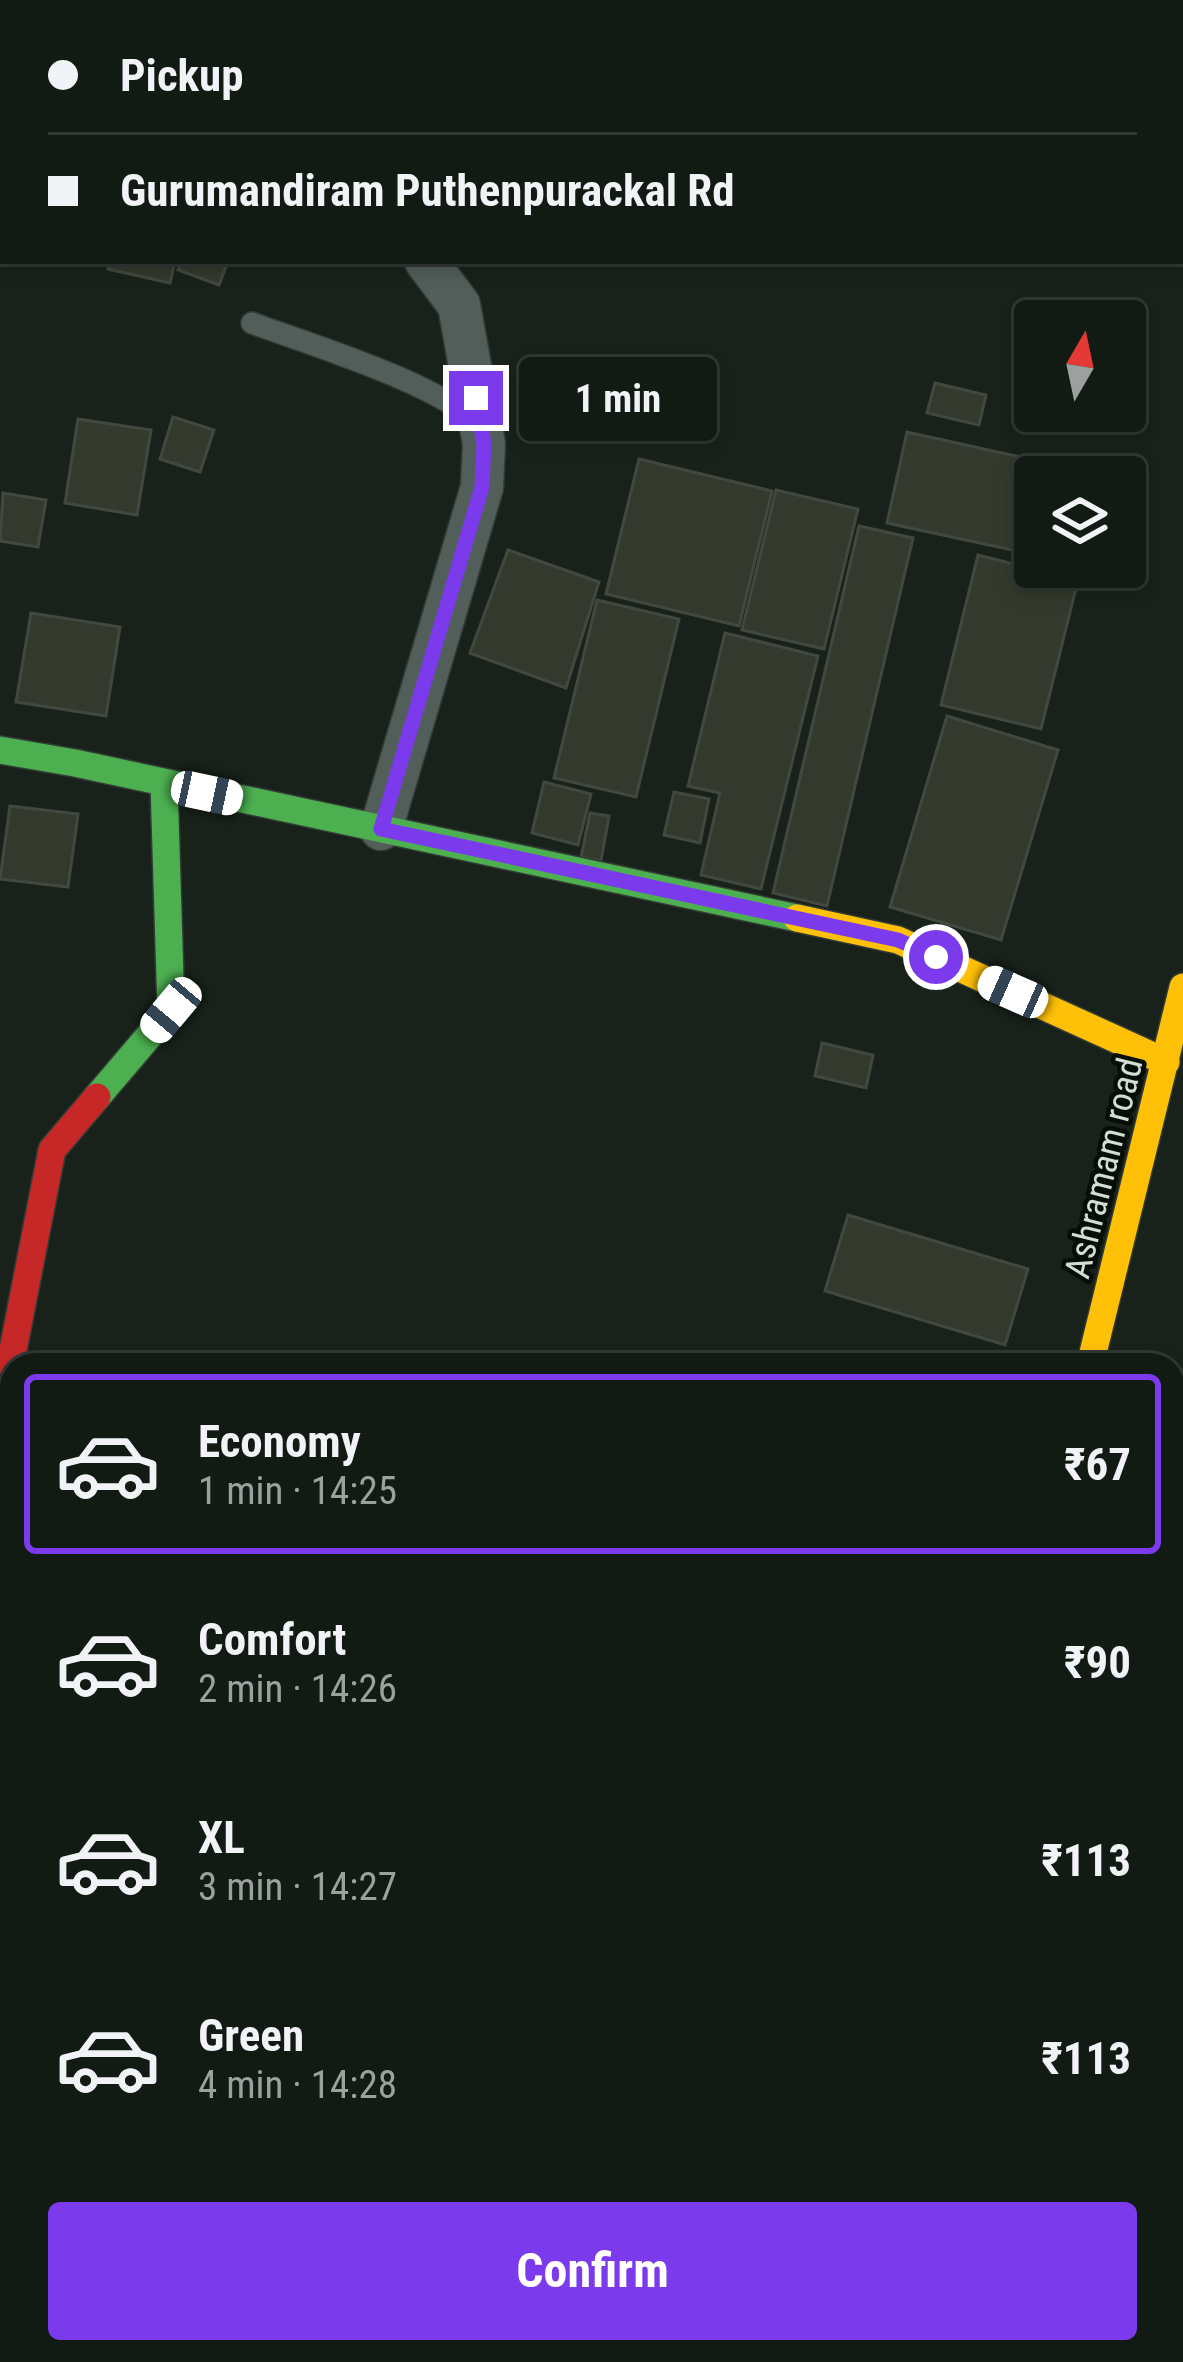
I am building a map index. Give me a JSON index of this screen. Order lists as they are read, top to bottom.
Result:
{
  "streets": {
    "street": ["Ashramam road"]
  },
  "north": "top",
  "page": {
    "banner": ["Pickup", "Gurumandiram Puthenpurackal Rd"],
    "bubble": "1 min",
    "list": [
      {
        "name": "Economy",
        "note": "1 min · 14:25",
        "value": "₹67"
      },
      {
        "name": "Comfort",
        "note": "2 min · 14:26",
        "value": "₹90"
      },
      {
        "name": "XL",
        "note": "3 min · 14:27",
        "value": "₹113"
      },
      {
        "name": "Green",
        "note": "4 min · 14:28",
        "value": "₹113"
      }
    ],
    "buttons": "Confirm"
  }
}
